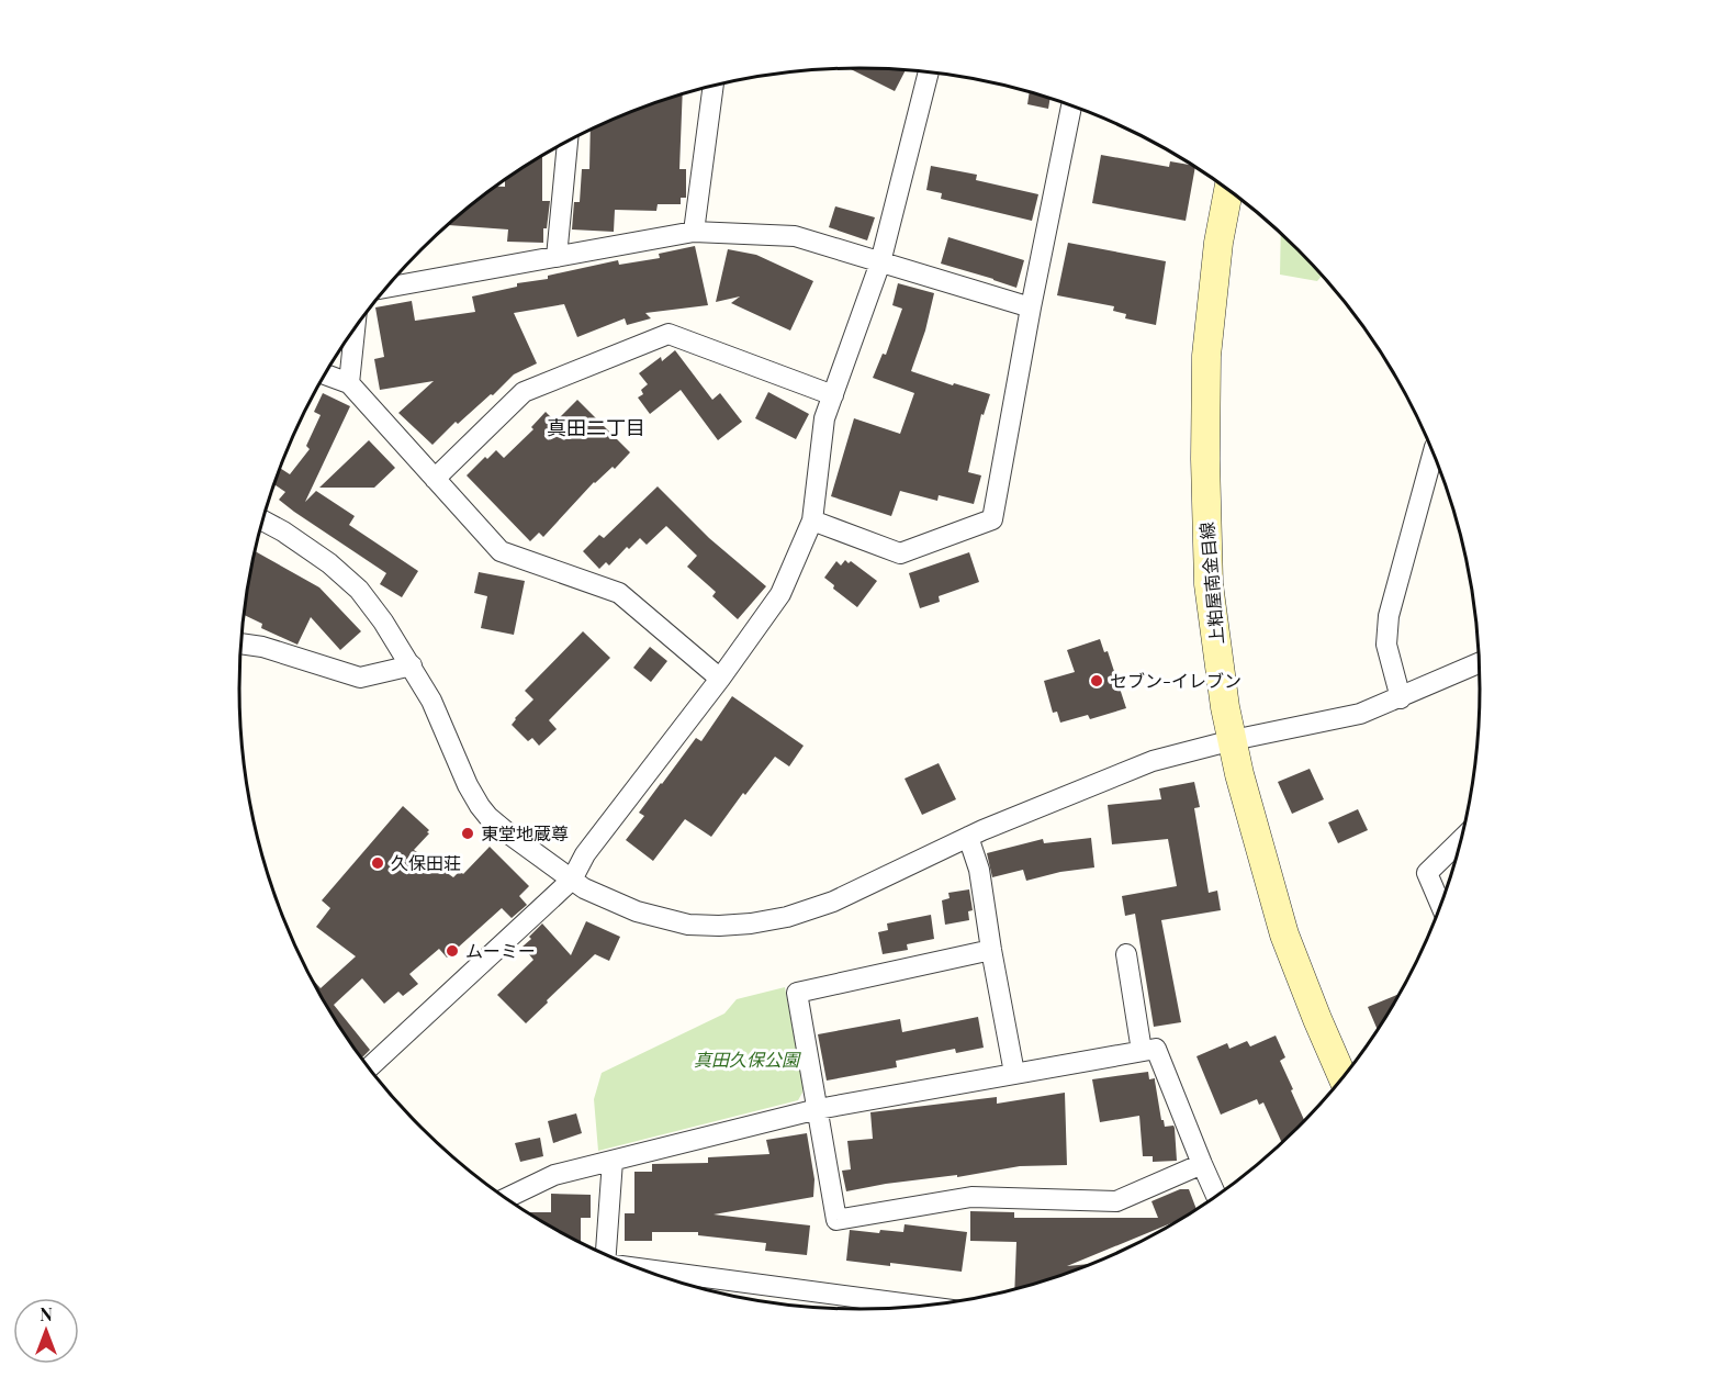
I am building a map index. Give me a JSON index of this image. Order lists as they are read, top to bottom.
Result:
{
  "streets": {
    "main road": ["上粕屋南金目線"]
  },
  "districts": ["真田二丁目"],
  "parks": ["真田久保公園"],
  "places": [
    "セブン-イレブン",
    "東堂地蔵尊",
    "久保田荘",
    "ムーミー"
  ],
  "north": "top"
}
